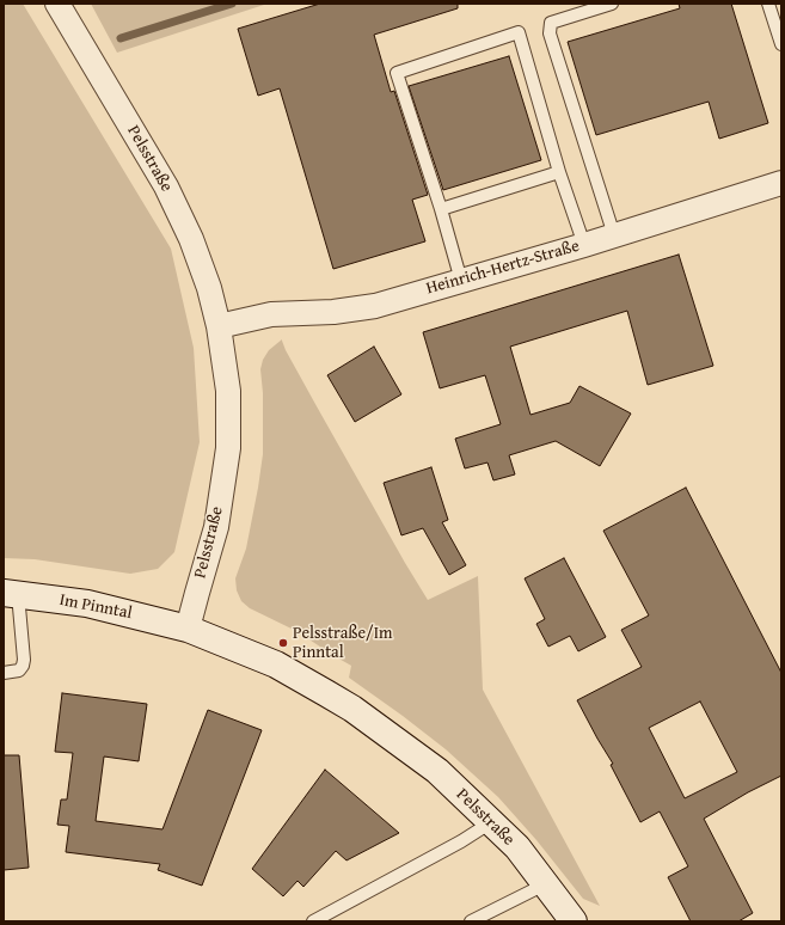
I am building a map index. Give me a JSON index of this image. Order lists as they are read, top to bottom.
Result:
{
  "streets": {
    "main road": ["Pelsstraße", "Im Pinntal"],
    "street": ["Heinrich-Hertz-Straße"]
  },
  "crossings": [
    ["Pelsstraße", "Heinrich-Hertz-Straße"],
    ["Pelsstraße", "Im Pinntal"]
  ],
  "places": ["Pelsstraße/Im Pinntal"]
}
